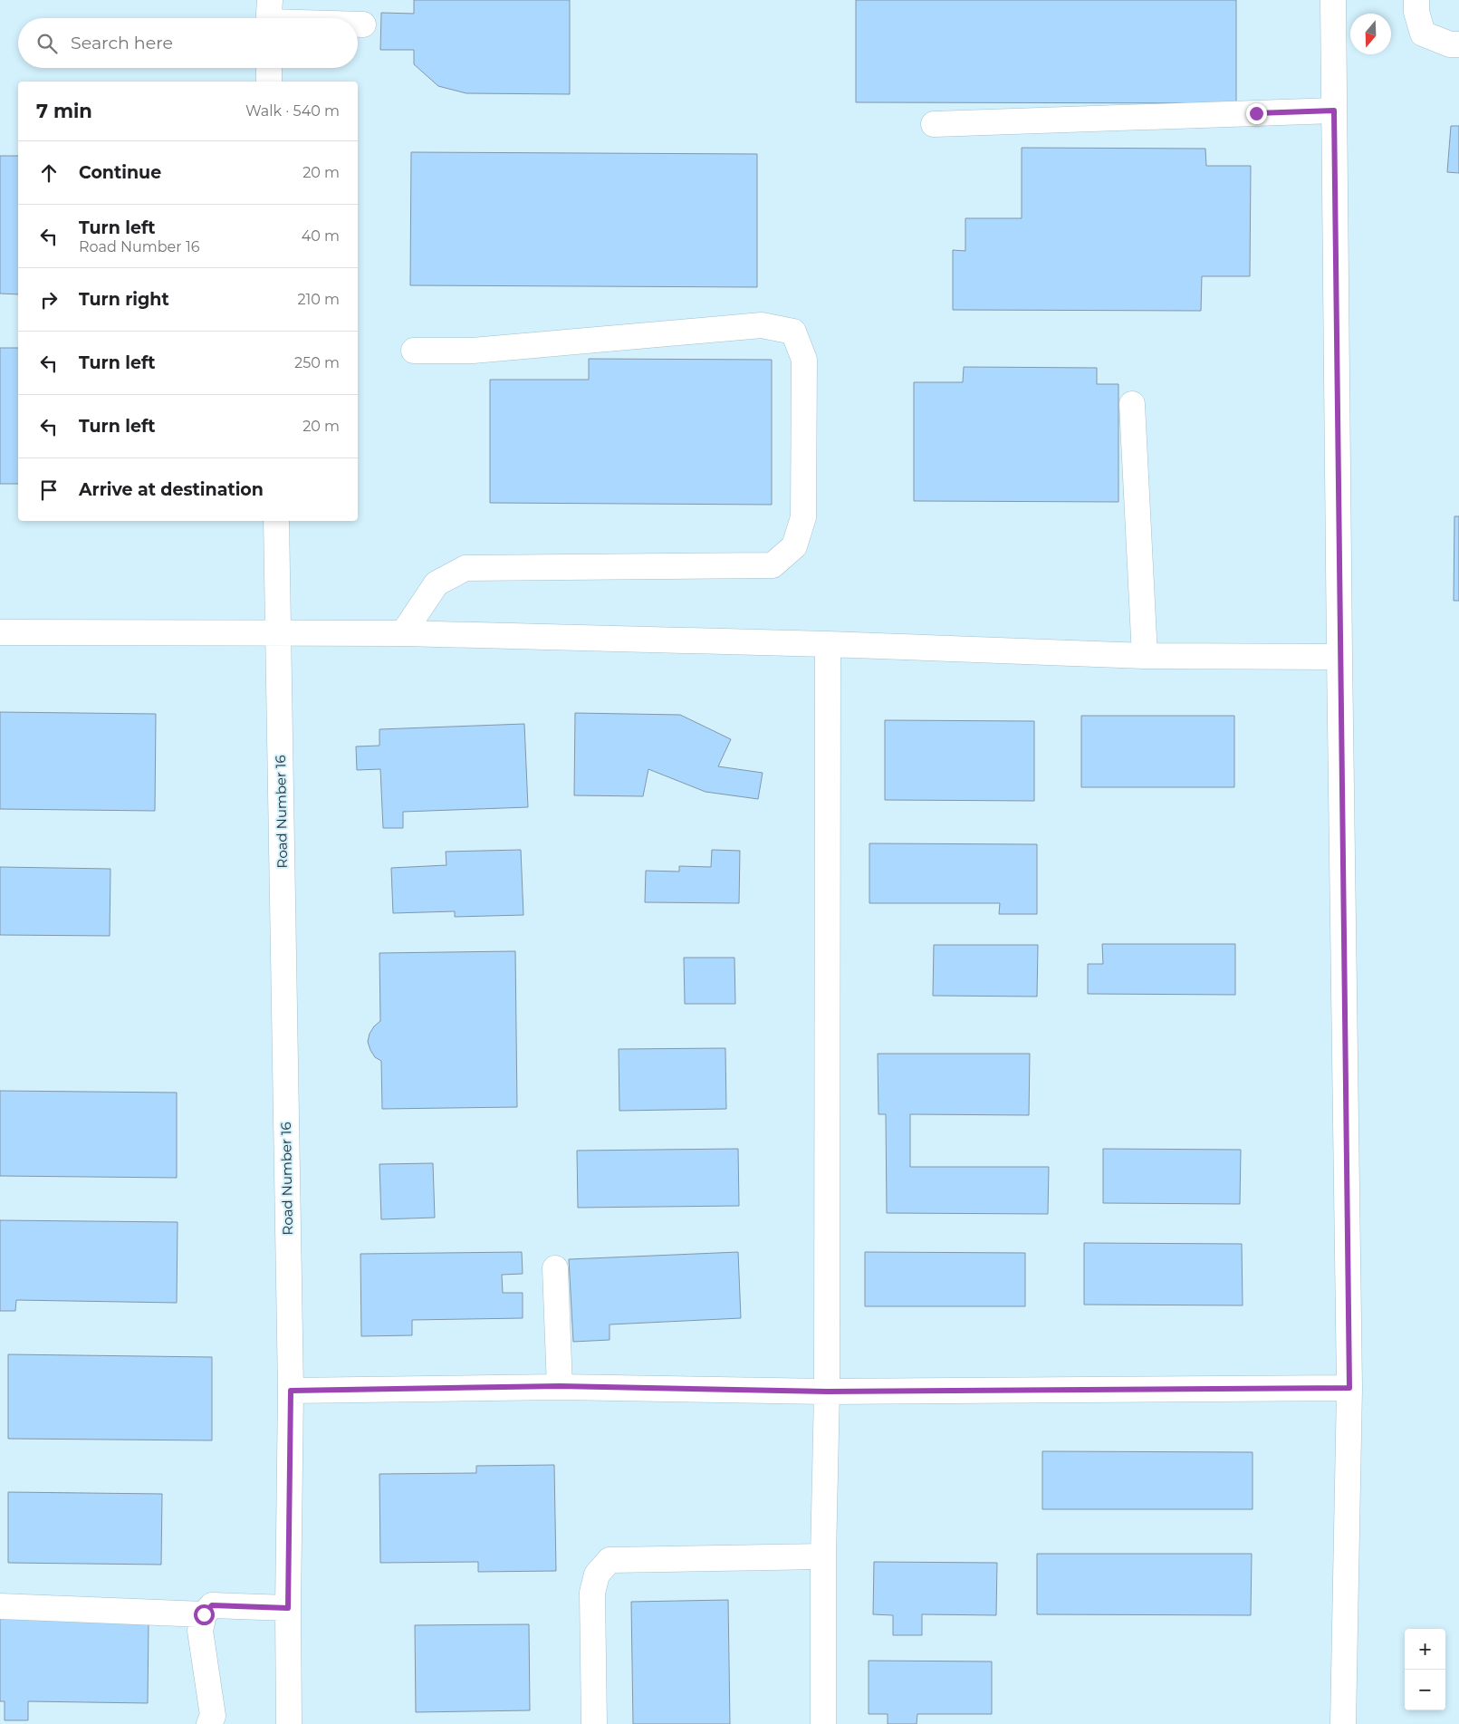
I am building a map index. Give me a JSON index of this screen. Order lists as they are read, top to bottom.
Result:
{
  "streets": {
    "street": ["Road Number 16"]
  },
  "north": "bottom",
  "page": {
    "search": "Search here",
    "heading": ["7 min", "Walk · 540 m"],
    "list": [
      ["Continue", "20 m"],
      ["Turn left", "Road Number 16", "40 m"],
      ["Turn right", "210 m"],
      ["Turn left", "250 m"],
      ["Turn left", "20 m"],
      "Arrive at destination"
    ],
    "map_buttons": ["+", "−"]
  }
}
